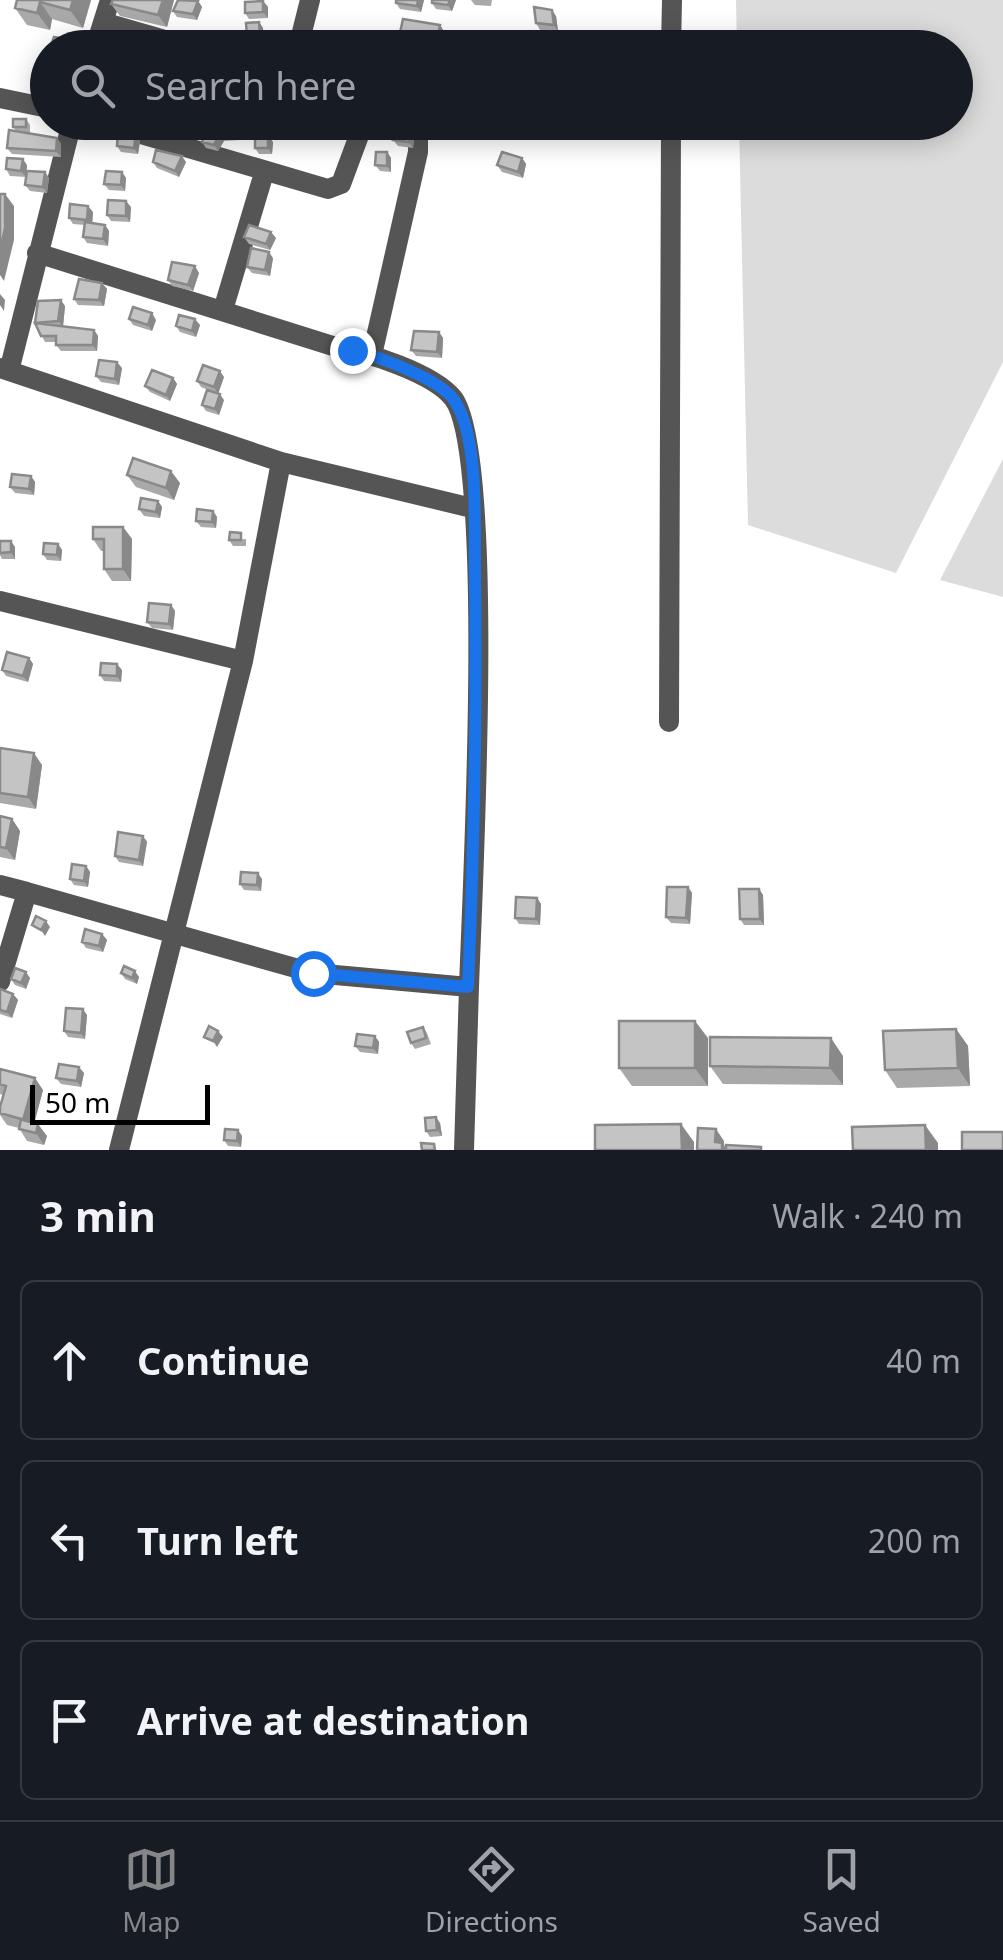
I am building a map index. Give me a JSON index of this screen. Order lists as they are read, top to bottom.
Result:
{
  "scale_bar": "50 m",
  "page": {
    "search": "Search here",
    "scale": "50 m",
    "heading": ["3 min", "Walk · 240 m"],
    "list": [
      ["Continue", "40 m"],
      ["Turn left", "200 m"],
      "Arrive at destination"
    ],
    "nav": ["Map", "Directions", "Saved"]
  }
}
